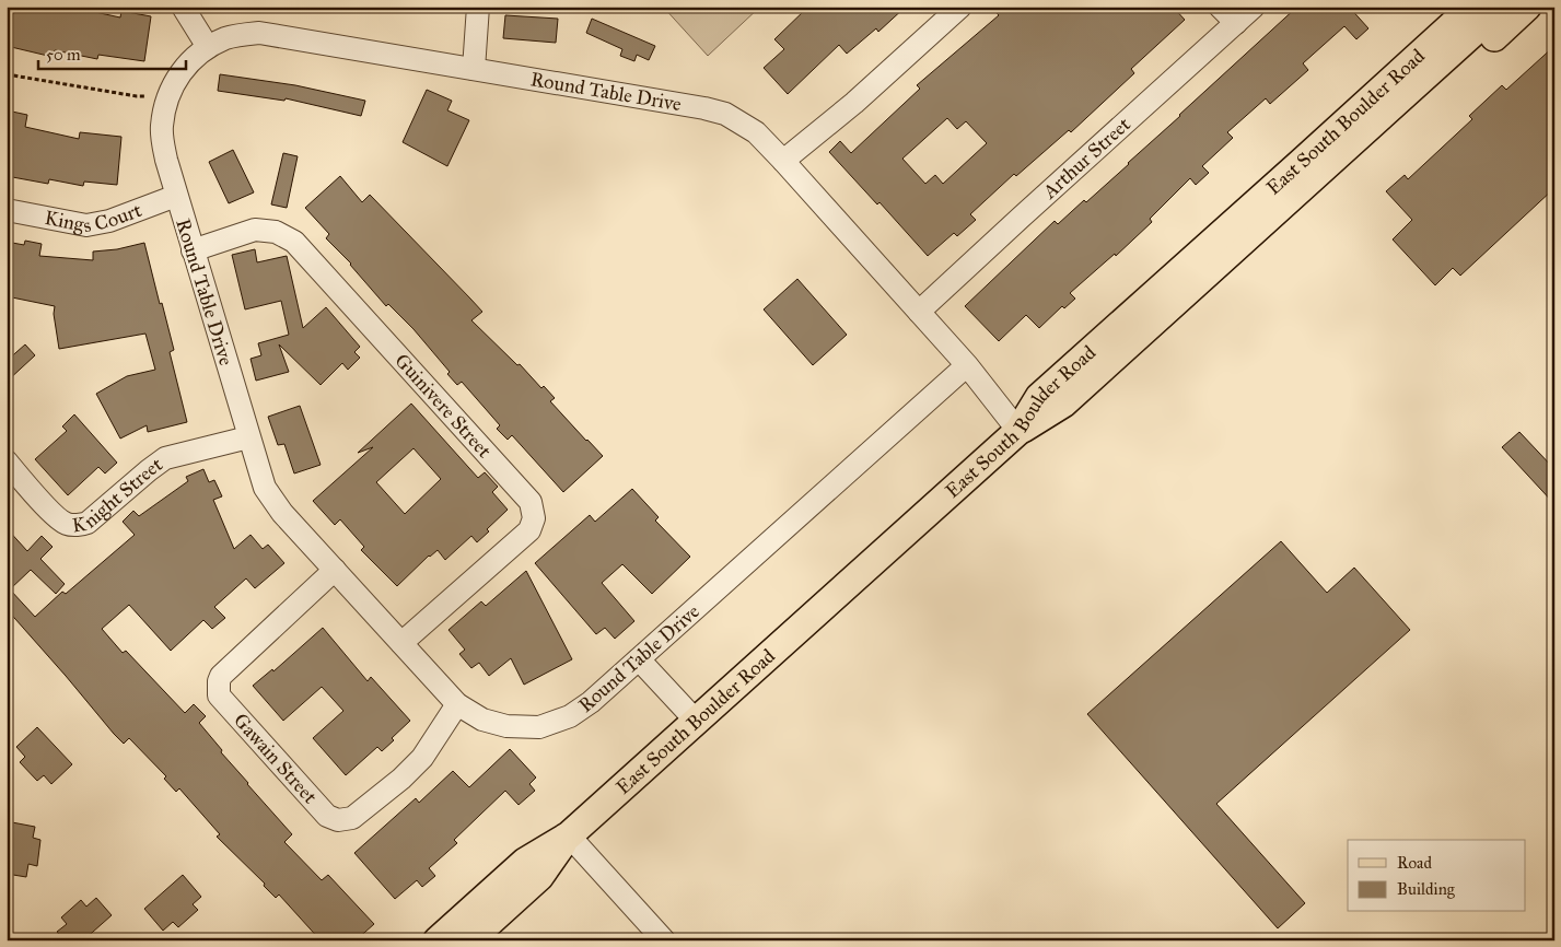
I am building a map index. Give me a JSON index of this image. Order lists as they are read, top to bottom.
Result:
{
  "streets": {
    "main road": ["East South Boulder Road"],
    "street": [
      "Round Table Drive",
      "Arthur Street",
      "Kings Court",
      "Guinivere Street",
      "Knight Street",
      "Gawain Street"
    ]
  },
  "crossings": [
    ["Round Table Drive", "East South Boulder Road"],
    ["Round Table Drive", "Arthur Street"],
    ["Round Table Drive", "Kings Court"],
    ["Round Table Drive", "Guinivere Street"],
    ["Round Table Drive", "Knight Street"],
    ["Round Table Drive", "Gawain Street"]
  ],
  "legend": ["Road", "Building"],
  "scale_bar": "50 m"
}
